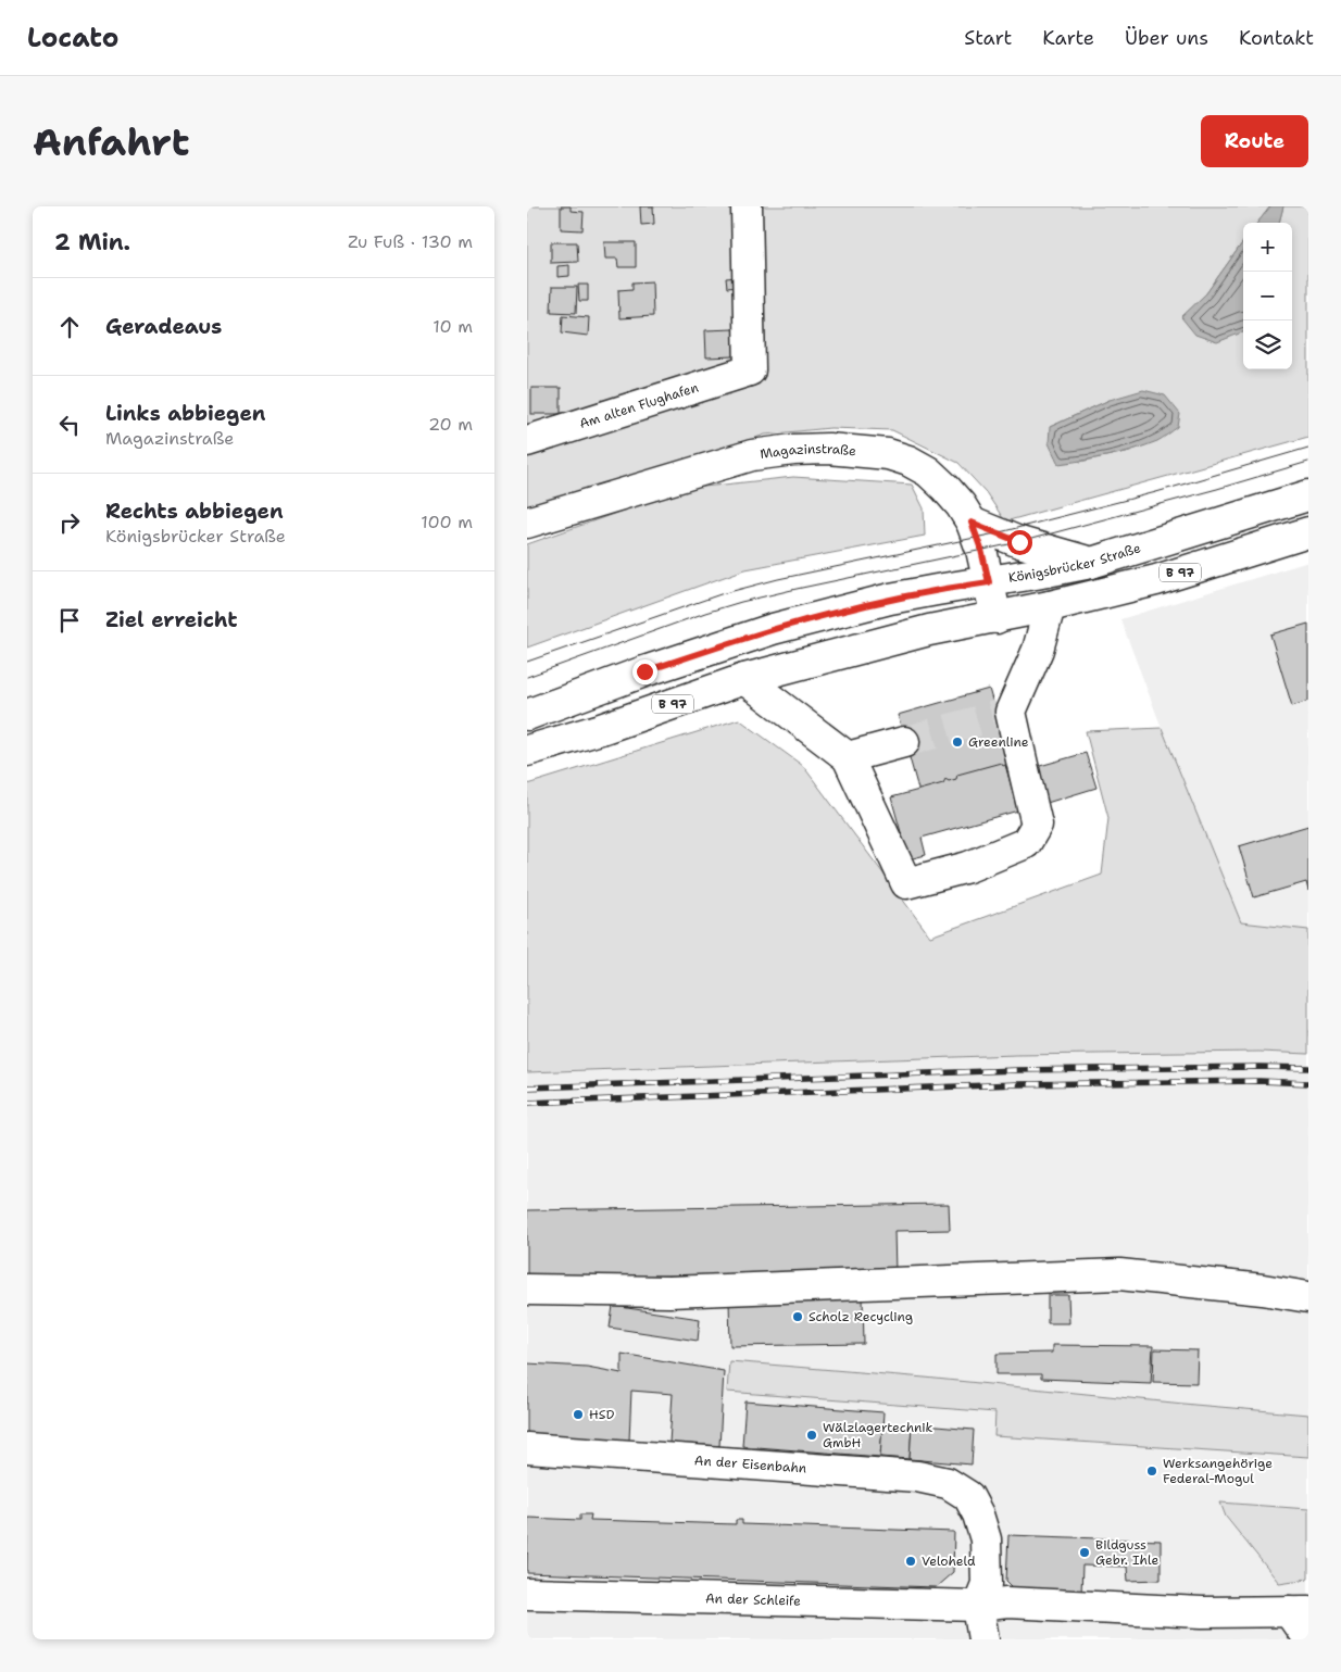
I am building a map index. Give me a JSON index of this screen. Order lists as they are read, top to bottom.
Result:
{
  "streets": {
    "street": [
      "Am alten Flughafen",
      "Magazinstraße",
      "Königsbrücker Straße",
      "B 97",
      "An der Eisenbahn",
      "An der Schleife"
    ]
  },
  "crossings": [
    ["Magazinstraße", "Königsbrücker Straße"],
    ["Magazinstraße", "B 97"],
    ["An der Eisenbahn", "An der Schleife"]
  ],
  "places": [
    "Greenline",
    "Scholz Recycling",
    "HSD",
    "Wälzlagertechnik GmbH",
    "Werksangehörige Federal-Mogul",
    "Bildguss Gebr. Ihle",
    "Veloheld"
  ],
  "page": {
    "header": "Locato",
    "nav": [
      "Start",
      "Karte",
      "Über uns",
      "Kontakt"
    ],
    "buttons": "Route",
    "title": "Anfahrt",
    "heading": ["2 Min.", "Zu Fuß · 130 m"],
    "map_buttons": ["+", "−"],
    "list": [
      ["Geradeaus", "10 m"],
      ["Links abbiegen", "Magazinstraße", "20 m"],
      ["Rechts abbiegen", "Königsbrücker Straße", "100 m"],
      "Ziel erreicht"
    ]
  }
}
